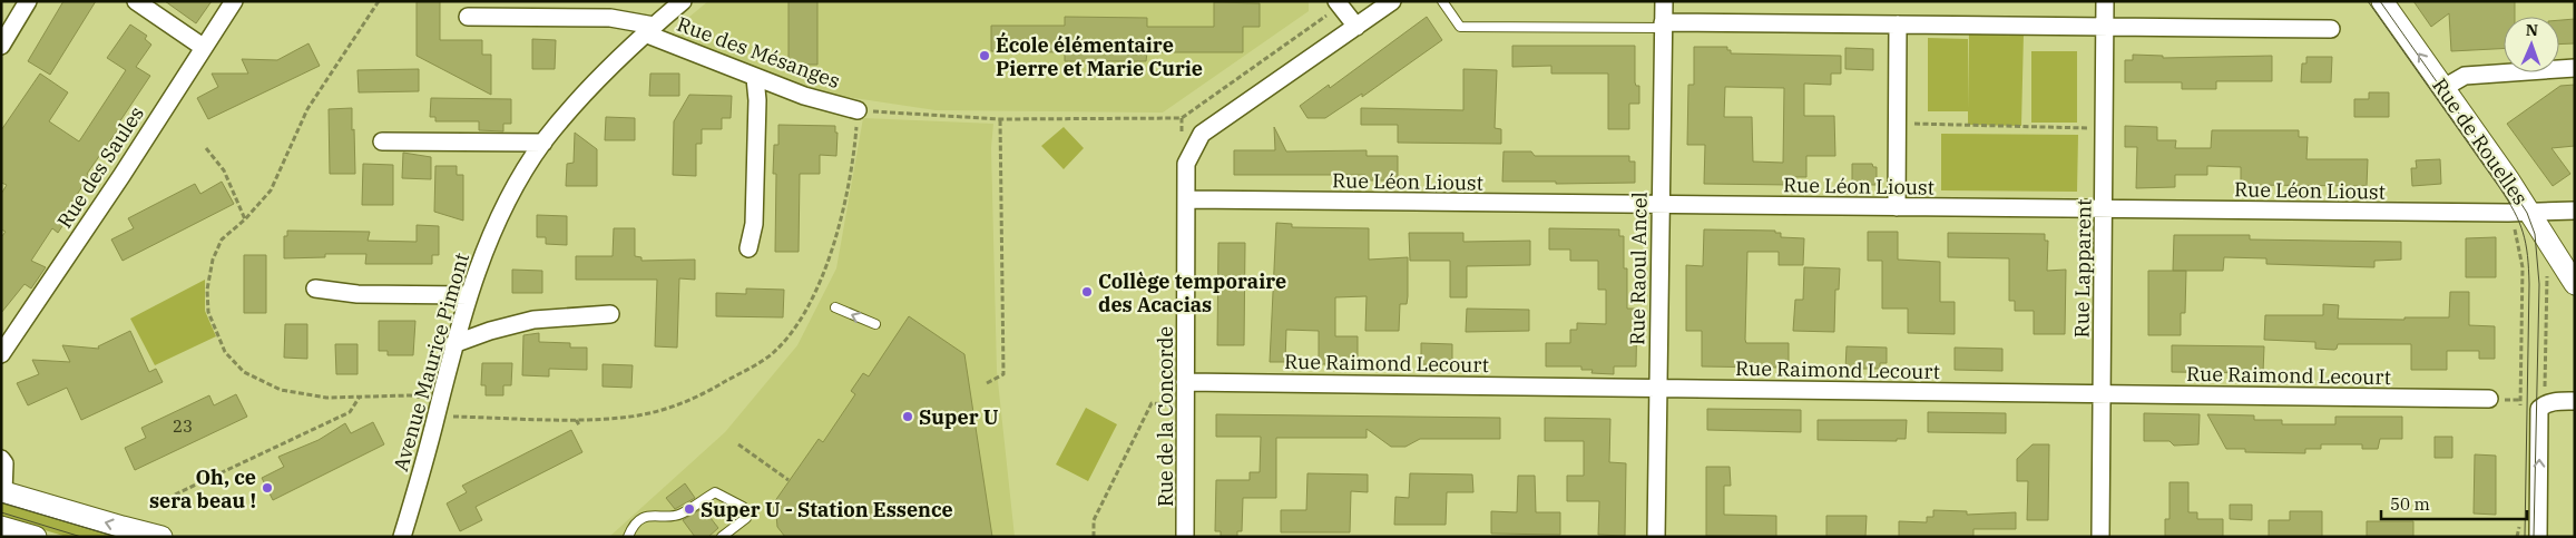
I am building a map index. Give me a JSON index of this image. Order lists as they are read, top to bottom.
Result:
{
  "streets": {
    "street": [
      "Rue des Mésanges",
      "Rue de Rouelles",
      "Rue des Saules",
      "Rue Léon Lioust",
      "Rue Raoul Ancel",
      "Rue Lapparent",
      "Avenue Maurice Pimont",
      "Rue Raimond Lecourt",
      "Rue de la Concorde"
    ]
  },
  "crossings": [
    ["Rue des Mésanges", "Avenue Maurice Pimont"],
    ["Rue de Rouelles", "Rue Léon Lioust"],
    ["Rue Léon Lioust", "Rue Raoul Ancel"],
    ["Rue Léon Lioust", "Rue Lapparent"],
    ["Rue Léon Lioust", "Rue de la Concorde"],
    ["Rue Raoul Ancel", "Rue Raimond Lecourt"],
    ["Rue Lapparent", "Rue Raimond Lecourt"],
    ["Rue Raimond Lecourt", "Rue de la Concorde"]
  ],
  "places": [
    "École élémentaire Pierre et Marie Curie",
    "Collège temporaire des Acacias",
    "Super U",
    "Oh, ce sera beau !",
    "Super U - Station Essence"
  ],
  "house_numbers": ["23"],
  "scale_bar": "50 m",
  "north": "top"
}
